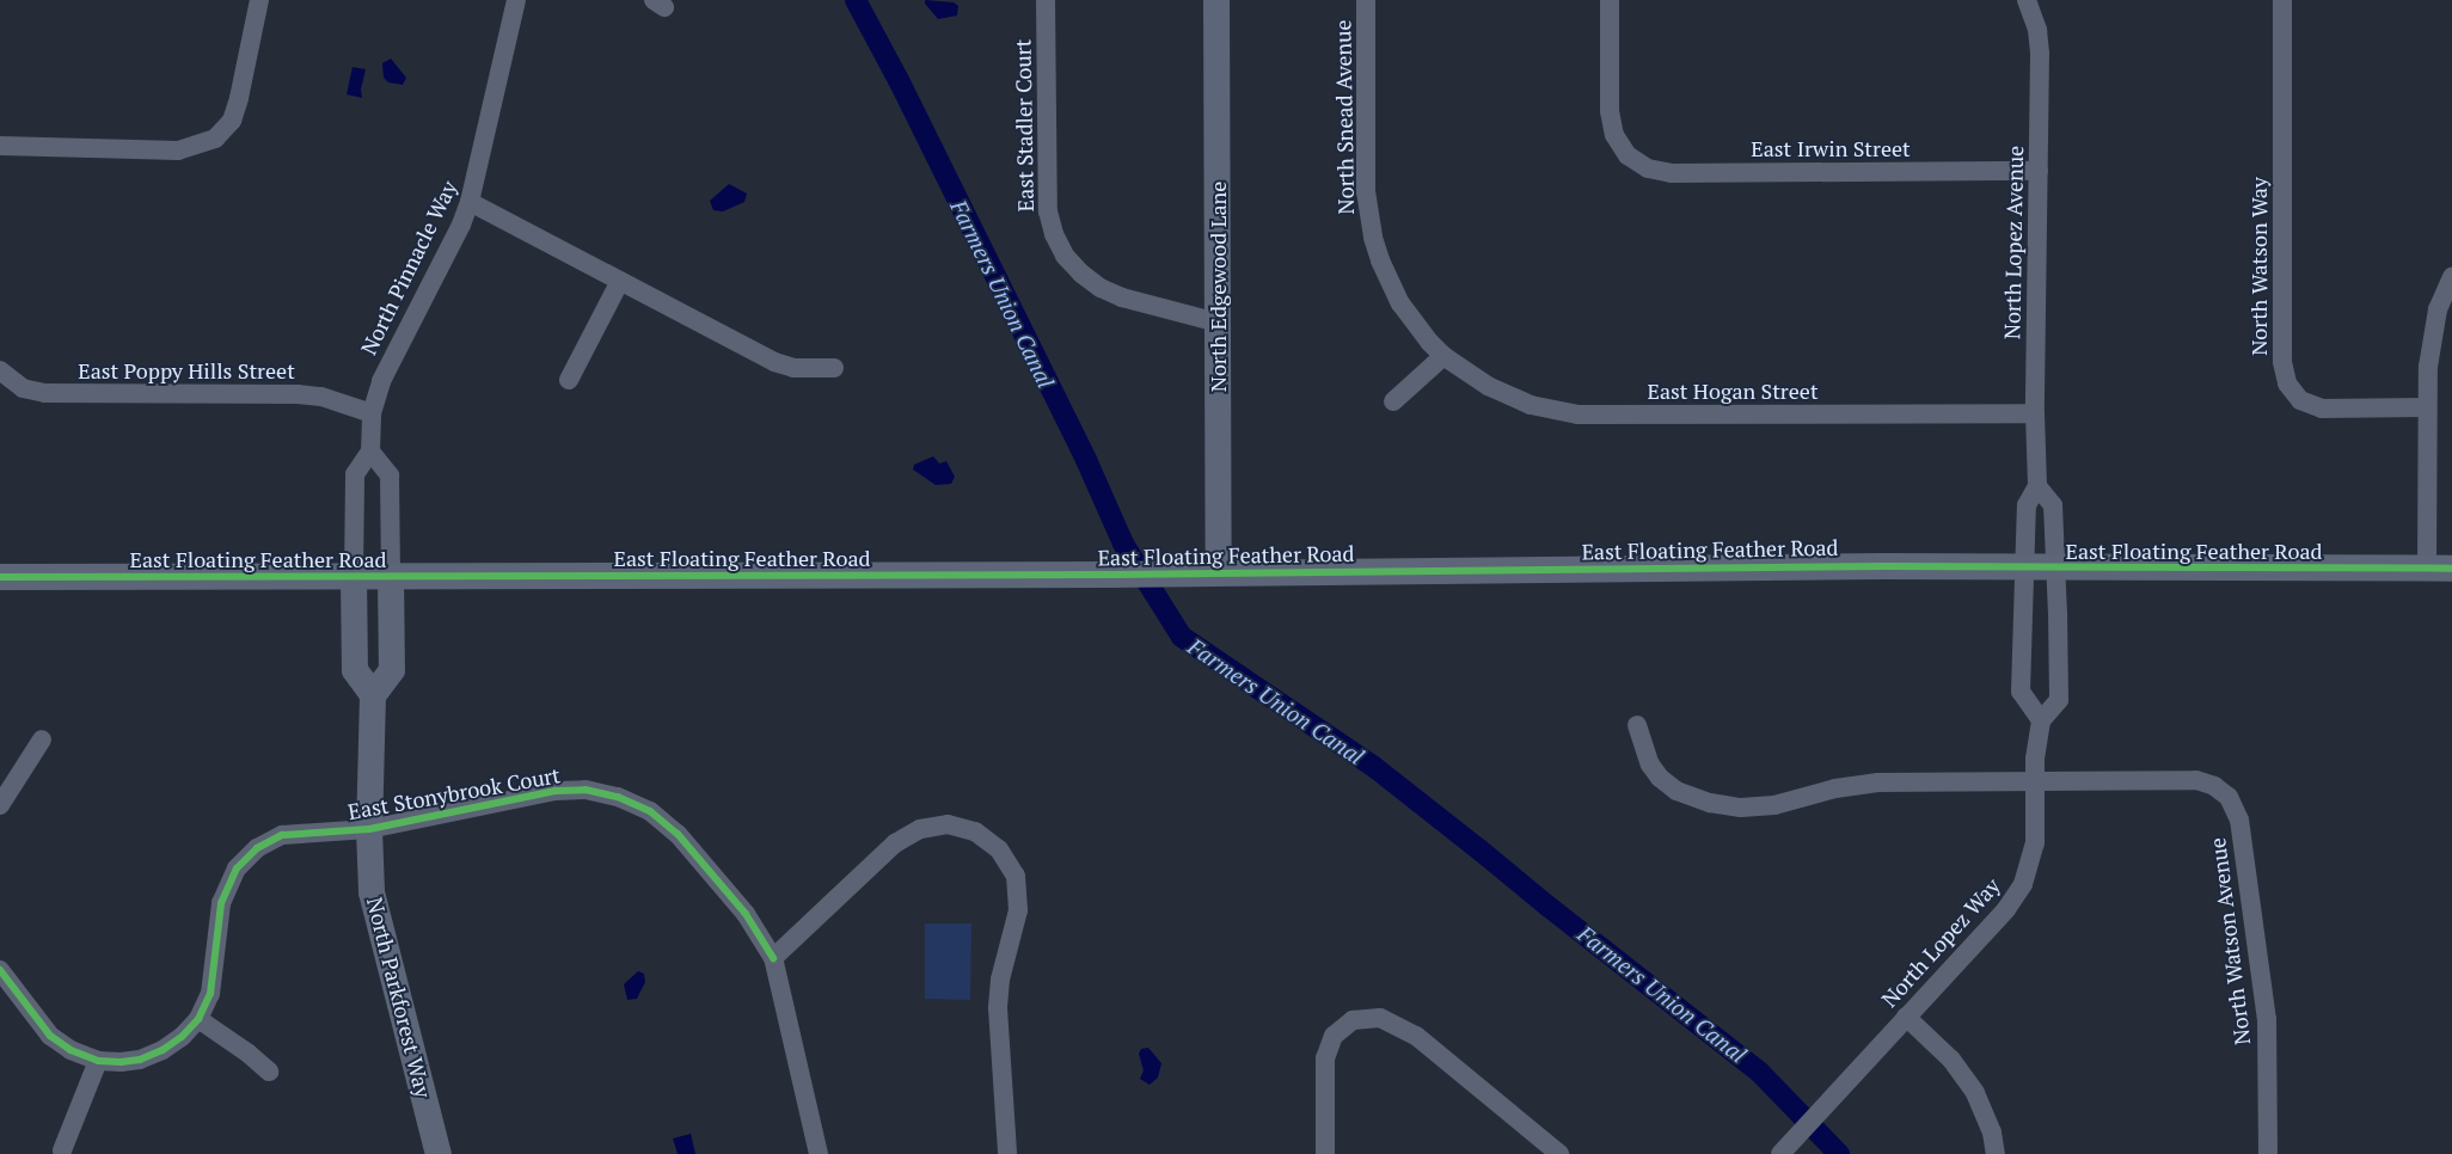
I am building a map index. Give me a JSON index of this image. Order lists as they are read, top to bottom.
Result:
{
  "streets": {
    "main road": ["North Edgewood Lane", "East Floating Feather Road", "North Parkforest Way"],
    "street": [
      "North Snead Avenue",
      "East Stadler Court",
      "East Irwin Street",
      "North Lopez Avenue",
      "North Watson Way",
      "North Pinnacle Way",
      "East Poppy Hills Street",
      "East Hogan Street",
      "East Stonybrook Court",
      "North Watson Avenue",
      "North Lopez Way"
    ]
  },
  "crossings": [
    ["North Snead Avenue", "East Hogan Street"],
    ["East Stadler Court", "North Edgewood Lane"],
    ["East Irwin Street", "North Lopez Avenue"],
    ["North Lopez Avenue", "East Hogan Street"],
    ["North Lopez Avenue", "East Floating Feather Road"],
    ["North Pinnacle Way", "East Poppy Hills Street"],
    ["North Edgewood Lane", "East Floating Feather Road"],
    ["East Floating Feather Road", "North Lopez Way"],
    ["East Stonybrook Court", "North Parkforest Way"],
    ["North Watson Avenue", "North Lopez Way"]
  ],
  "water": ["Farmers Union Canal"]
}
